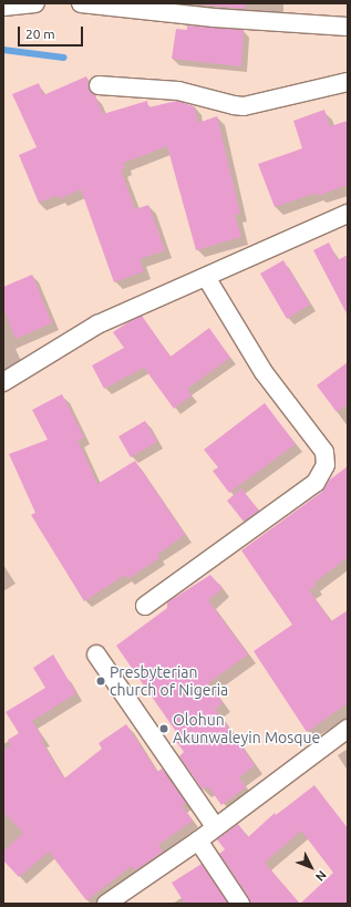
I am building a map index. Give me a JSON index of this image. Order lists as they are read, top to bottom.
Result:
{
  "places": ["Presbyterian church of Nigeria", "Olohun Akunwaleyin Mosque"],
  "scale_bar": "20 m",
  "north": "bottom right"
}
